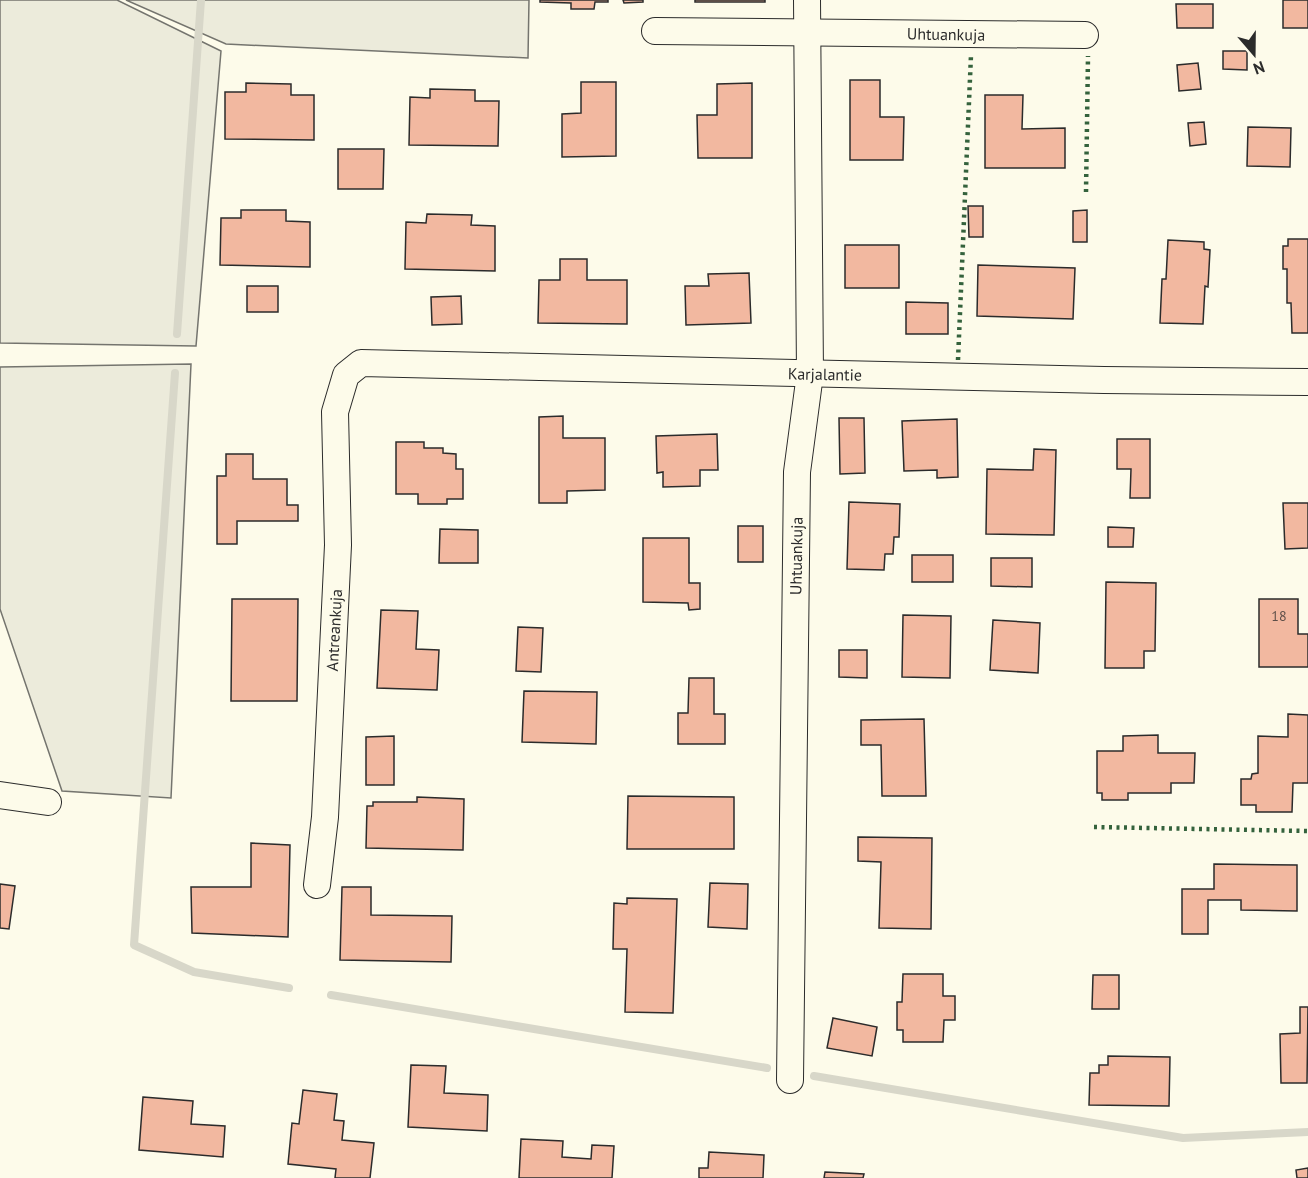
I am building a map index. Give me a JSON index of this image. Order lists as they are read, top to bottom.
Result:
{
  "streets": {
    "street": ["Uhtuankuja", "Karjalantie", "Antreankuja"]
  },
  "crossings": [
    ["Uhtuankuja", "Karjalantie"],
    ["Karjalantie", "Antreankuja"]
  ],
  "house_numbers": ["18"],
  "north": "bottom"
}
